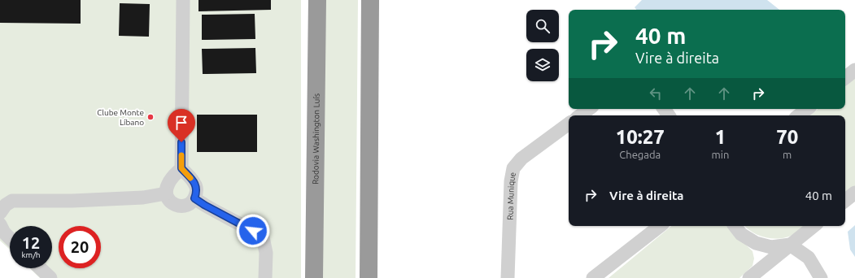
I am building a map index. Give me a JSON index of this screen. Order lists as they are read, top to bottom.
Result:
{
  "streets": {
    "highway": ["Rodovia Washington Luís"],
    "street": ["Rua Munique"]
  },
  "places": ["Clube Monte Líbano"],
  "page": {
    "turn": ["40 m", "Vire à direita"],
    "eta": [
      "10:27",
      "Chegada",
      "1",
      "min",
      "70",
      "m"
    ],
    "list": [
      {
        "name": "Vire à direita",
        "value": "40 m"
      }
    ],
    "speed": "12 km/h",
    "limit": "20"
  }
}
